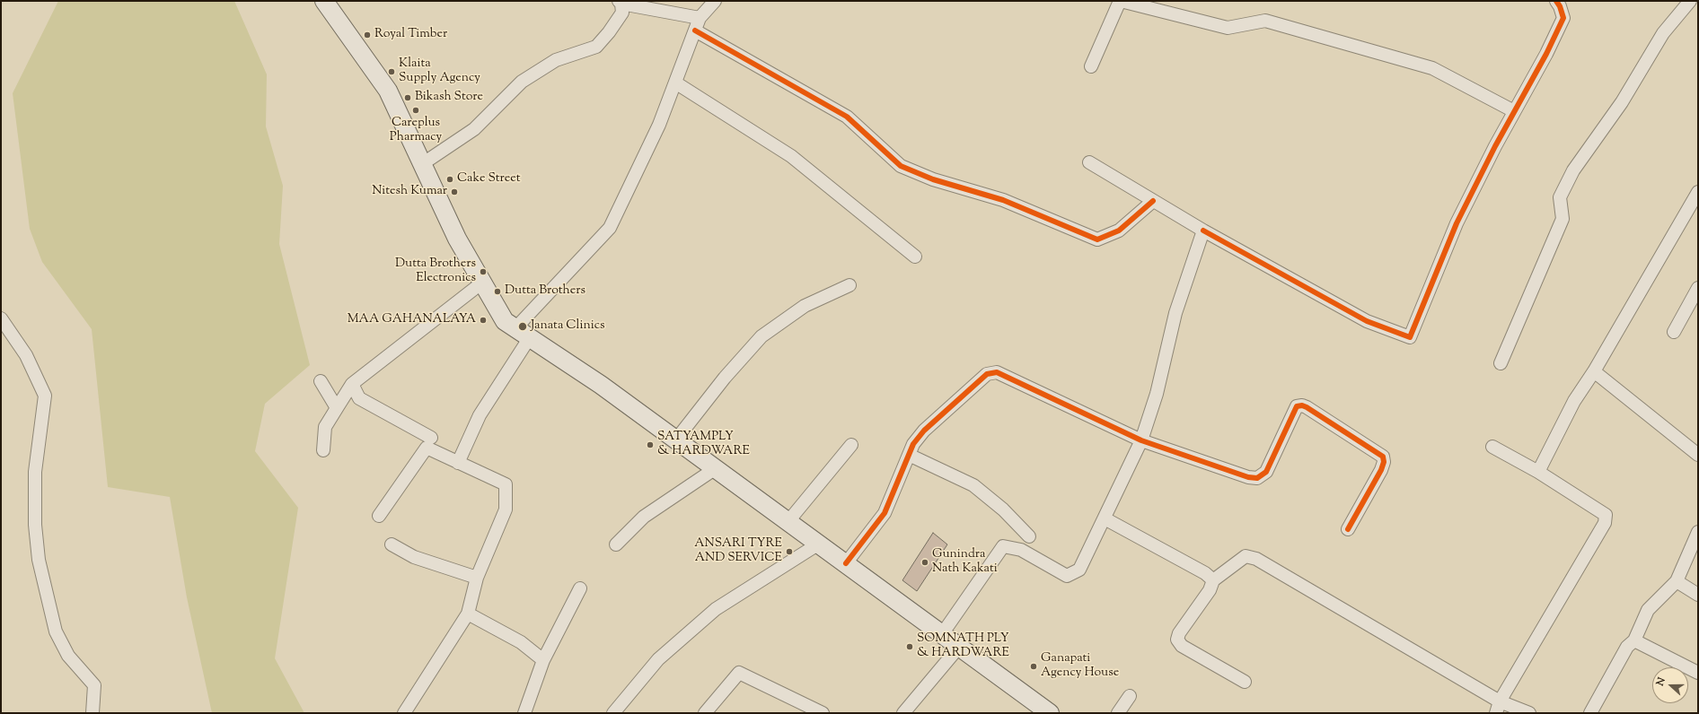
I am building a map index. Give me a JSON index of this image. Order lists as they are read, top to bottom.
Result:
{
  "places": [
    "Royal Timber",
    "Klaita Supply Agency",
    "Bikash Store",
    "Careplus Pharmacy",
    "Cake Street",
    "Nitesh Kumar",
    "Dutta Brothers Electronics",
    "Dutta Brothers",
    "MAA GAHANALAYA",
    "Janata Clinics",
    "SATYAMPLY & HARDWARE",
    "ANSARI TYRE AND SERVICE",
    "Gunindra Nath Kakati",
    "SOMNATH PLY & HARDWARE",
    "Ganapati Agency House"
  ],
  "north": "left"
}
